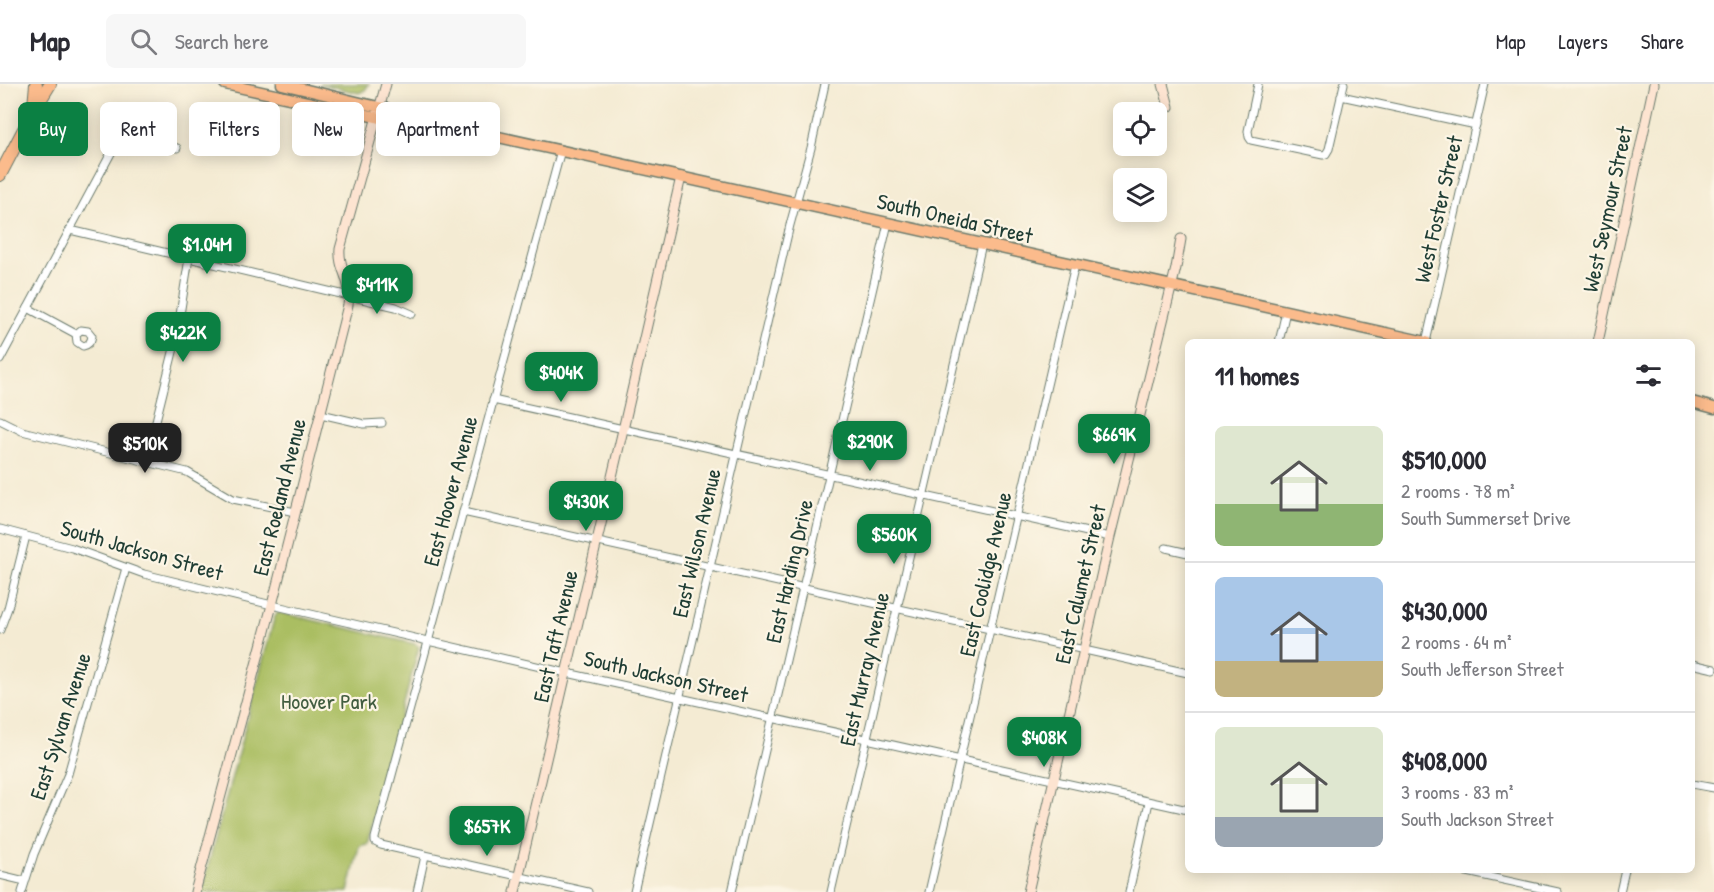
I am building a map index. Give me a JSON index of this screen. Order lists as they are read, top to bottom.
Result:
{
  "streets": {
    "main road": ["South Oneida Street"],
    "street": [
      "West Foster Street",
      "West Seymour Street",
      "East Hoover Avenue",
      "East Roeland Avenue",
      "East Wilson Avenue",
      "South Jackson Street",
      "East Harding Drive",
      "East Coolidge Avenue",
      "East Calumet Street",
      "East Taft Avenue",
      "East Murray Avenue",
      "East Sylvan Avenue"
    ]
  },
  "crossings": [
    ["South Oneida Street", "East Hoover Avenue"],
    ["South Oneida Street", "East Wilson Avenue"],
    ["South Oneida Street", "East Harding Drive"],
    ["South Oneida Street", "East Coolidge Avenue"],
    ["South Oneida Street", "East Calumet Street"],
    ["South Oneida Street", "East Taft Avenue"],
    ["South Oneida Street", "East Murray Avenue"],
    ["East Hoover Avenue", "South Jackson Street"],
    ["East Roeland Avenue", "South Jackson Street"],
    ["East Wilson Avenue", "South Jackson Street"],
    ["South Jackson Street", "East Harding Drive"],
    ["South Jackson Street", "East Coolidge Avenue"],
    ["South Jackson Street", "East Calumet Street"],
    ["South Jackson Street", "East Taft Avenue"],
    ["South Jackson Street", "East Murray Avenue"],
    ["South Jackson Street", "East Sylvan Avenue"]
  ],
  "parks": ["Hoover Park"],
  "page": {
    "header": "Map",
    "search": "Search here",
    "nav": ["Map", "Layers", "Share"],
    "chip": [
      "Buy",
      "Rent",
      "Filters",
      "New",
      "Apartment"
    ],
    "price": [
      "$1.04M",
      "$411K",
      "$422K",
      "$404K",
      "$669K",
      "$290K",
      "$510K",
      "$430K",
      "$560K",
      "$408K",
      "$657K"
    ],
    "heading": "11 homes",
    "list": [
      {
        "name": "$510,000",
        "note": "2 rooms · 78 m² · South Summerset Drive"
      },
      {
        "name": "$430,000",
        "note": "2 rooms · 64 m² · South Jefferson Street"
      },
      {
        "name": "$408,000",
        "note": "3 rooms · 83 m² · South Jackson Street"
      }
    ]
  }
}
